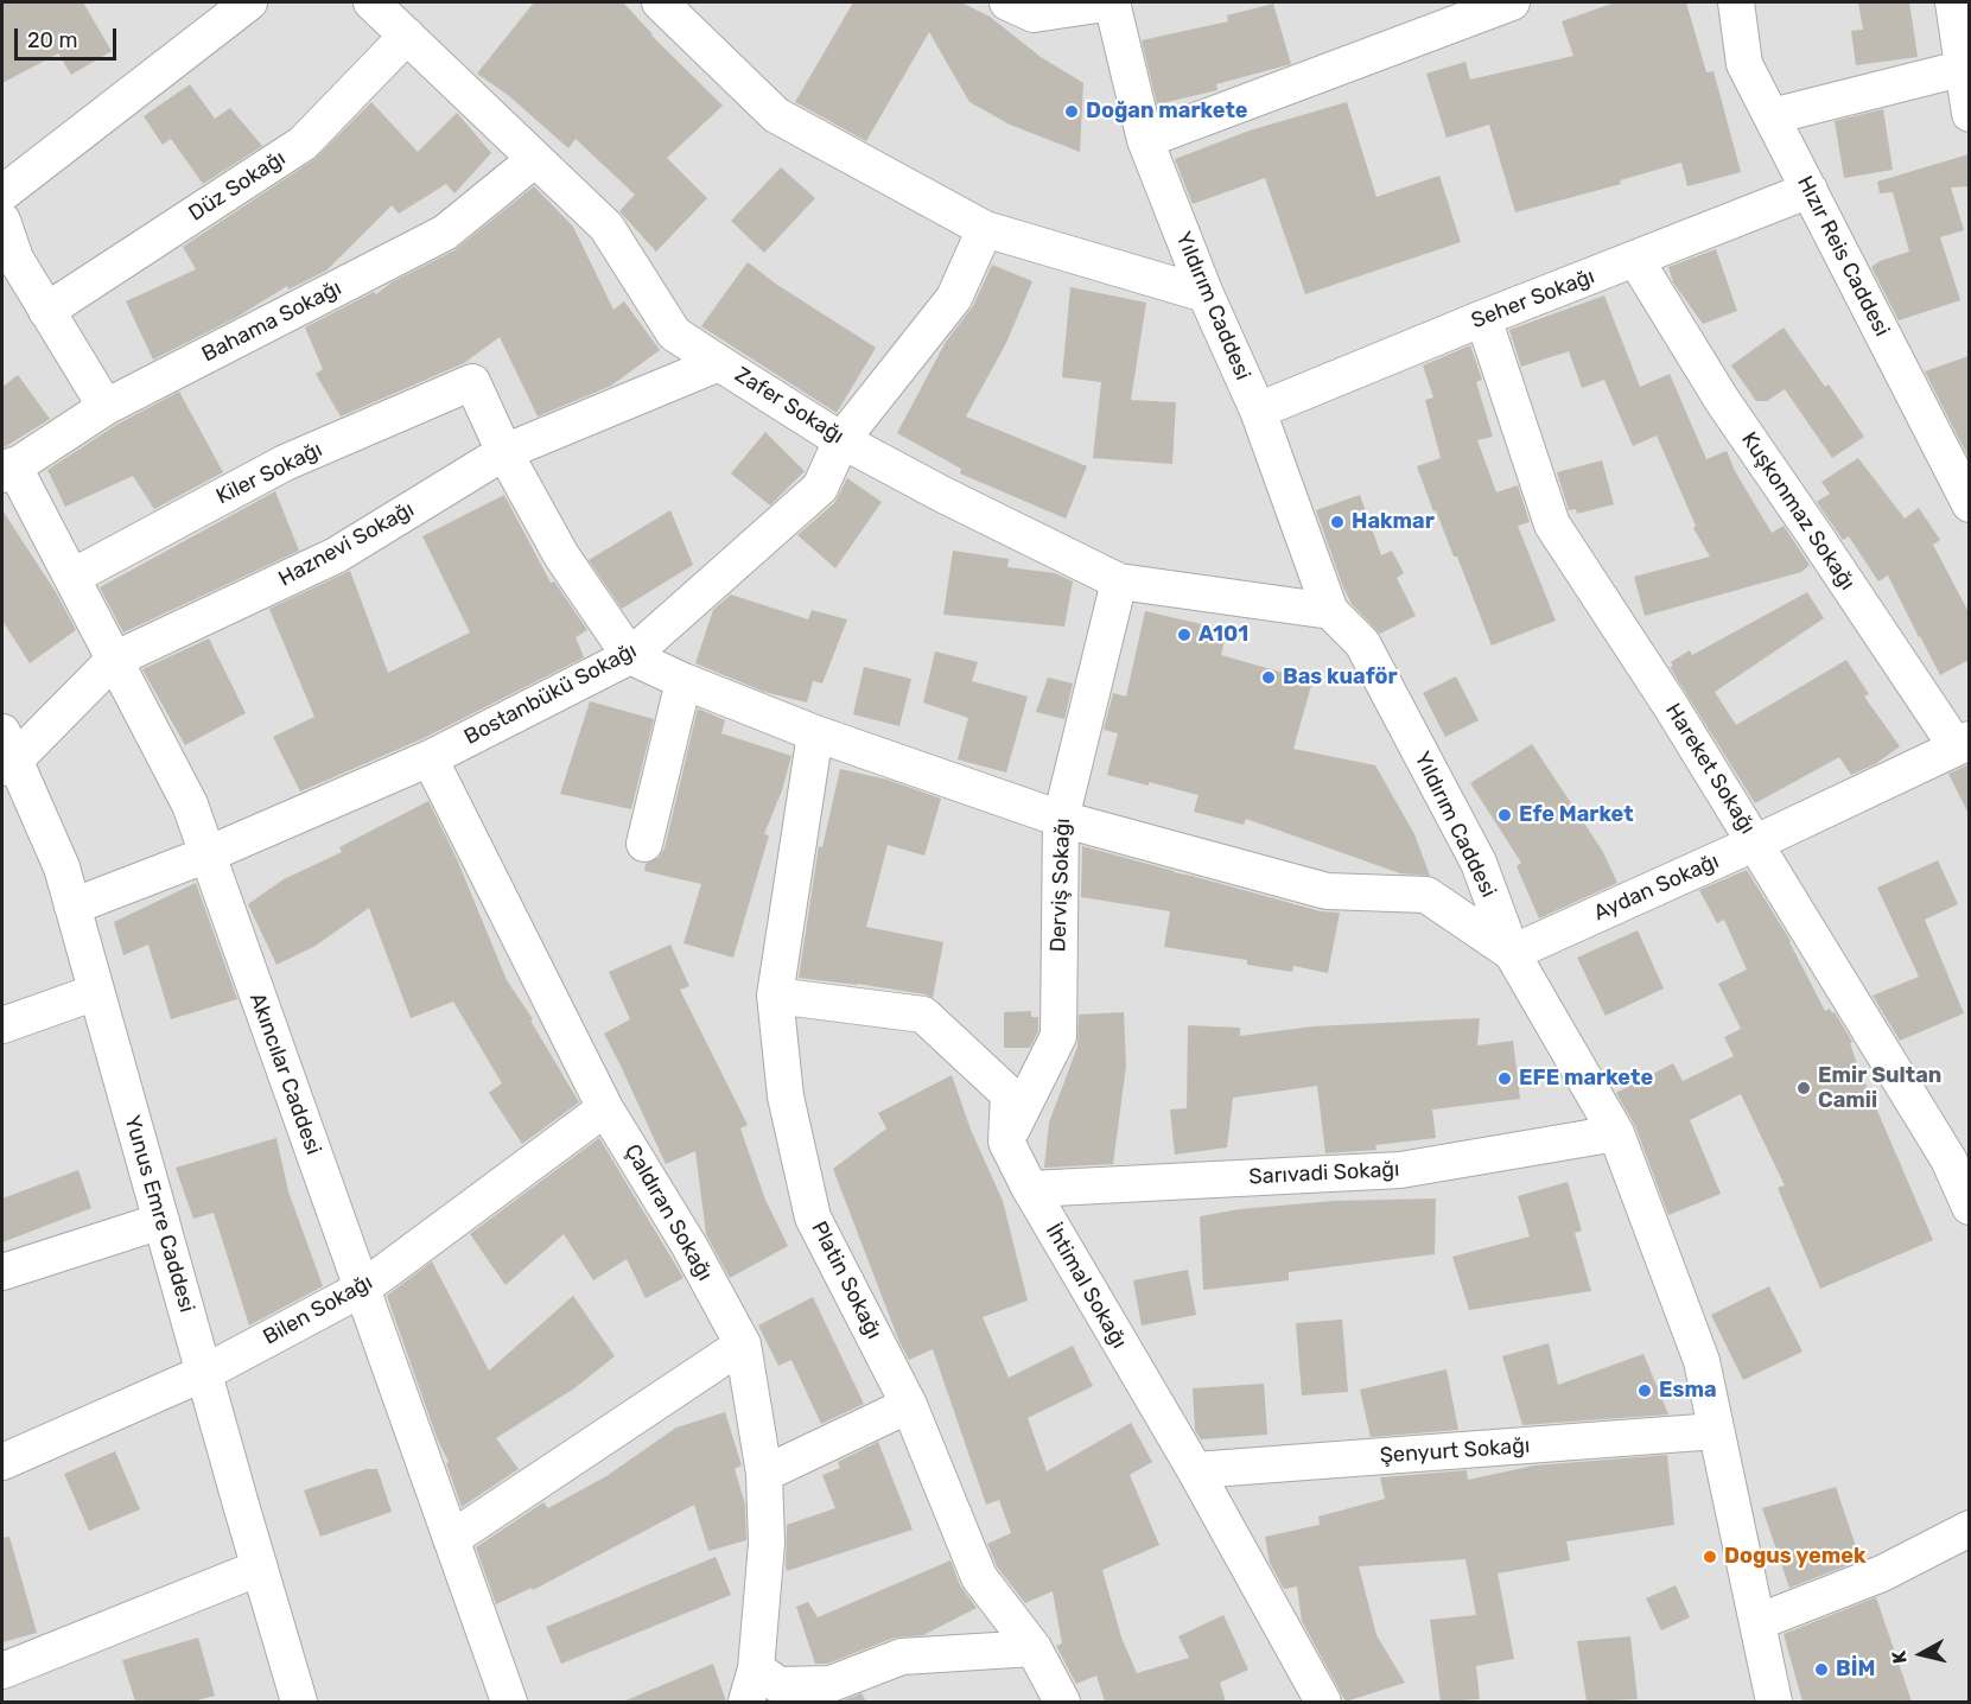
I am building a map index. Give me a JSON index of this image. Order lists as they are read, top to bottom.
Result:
{
  "streets": {
    "street": [
      "Düz Sokağı",
      "Hızır Reis Caddesi",
      "Seher Sokağı",
      "Yıldırım Caddesi",
      "Bahama Sokağı",
      "Zafer Sokağı",
      "Kiler Sokağı",
      "Kuşkonmaz Sokağı",
      "Haznevi Sokağı",
      "Bostanbükü Sokağı",
      "Hareket Sokağı",
      "Derviş Sokağı",
      "Aydan Sokağı",
      "Akıncılar Caddesi",
      "Sarıvadi Sokağı",
      "Çaldıran Sokağı",
      "Yunus Emre Caddesi",
      "Platin Sokağı",
      "İhtimal Sokağı",
      "Bilen Sokağı",
      "Şenyurt Sokağı"
    ]
  },
  "crossings": [
    ["Düz Sokağı", "Zafer Sokağı"],
    ["Hızır Reis Caddesi", "Seher Sokağı"],
    ["Seher Sokağı", "Yıldırım Caddesi"],
    ["Seher Sokağı", "Kuşkonmaz Sokağı"],
    ["Seher Sokağı", "Hareket Sokağı"],
    ["Yıldırım Caddesi", "Zafer Sokağı"],
    ["Yıldırım Caddesi", "Aydan Sokağı"],
    ["Yıldırım Caddesi", "Sarıvadi Sokağı"],
    ["Yıldırım Caddesi", "Şenyurt Sokağı"],
    ["Bahama Sokağı", "Zafer Sokağı"],
    ["Bahama Sokağı", "Akıncılar Caddesi"],
    ["Zafer Sokağı", "Haznevi Sokağı"],
    ["Zafer Sokağı", "Bostanbükü Sokağı"],
    ["Zafer Sokağı", "Derviş Sokağı"],
    ["Kiler Sokağı", "Haznevi Sokağı"],
    ["Kiler Sokağı", "Akıncılar Caddesi"],
    ["Kuşkonmaz Sokağı", "Aydan Sokağı"],
    ["Haznevi Sokağı", "Akıncılar Caddesi"],
    ["Haznevi Sokağı", "Yunus Emre Caddesi"],
    ["Bostanbükü Sokağı", "Akıncılar Caddesi"],
    ["Bostanbükü Sokağı", "Çaldıran Sokağı"],
    ["Bostanbükü Sokağı", "Yunus Emre Caddesi"],
    ["Hareket Sokağı", "Aydan Sokağı"],
    ["Derviş Sokağı", "İhtimal Sokağı"],
    ["Akıncılar Caddesi", "Bilen Sokağı"],
    ["Sarıvadi Sokağı", "İhtimal Sokağı"],
    ["Çaldıran Sokağı", "Bilen Sokağı"],
    ["Yunus Emre Caddesi", "Bilen Sokağı"],
    ["Platin Sokağı", "İhtimal Sokağı"],
    ["İhtimal Sokağı", "Şenyurt Sokağı"]
  ],
  "places": [
    "Doğan markete",
    "Hakmar",
    "A101",
    "Bas kuaför",
    "Efe Market",
    "EFE markete",
    "Emir Sultan Camii",
    "Esma",
    "Dogus yemek",
    "BİM"
  ],
  "scale_bar": "20 m",
  "north": "left"
}
